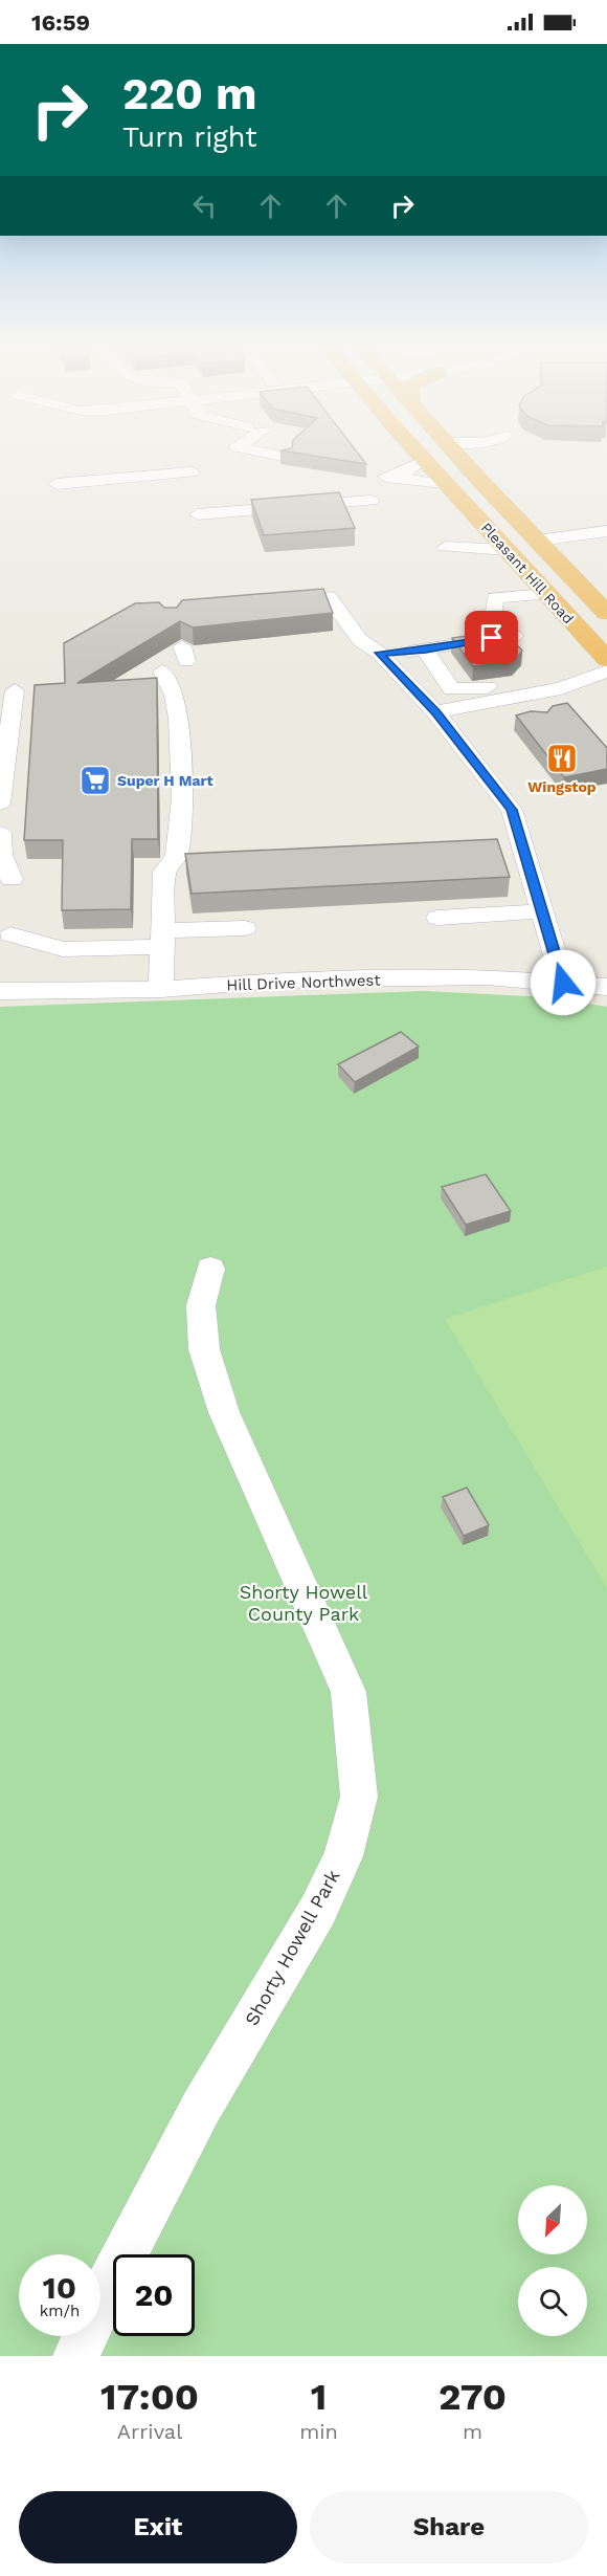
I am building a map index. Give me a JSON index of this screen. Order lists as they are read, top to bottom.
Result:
{
  "streets": {
    "highway": ["Pleasant Hill Road"],
    "street": ["Hill Drive Northwest", "Shorty Howell Park"]
  },
  "parks": ["Shorty Howell County Park"],
  "places": {
    "restaurant": ["Wingstop"],
    "supermarket": ["Super H Mart"]
  },
  "north": "bottom left",
  "page": {
    "status": "16:59",
    "turn": ["220 m", "Turn right"],
    "speed": "10 km/h",
    "limit": "20",
    "eta": [
      "17:00",
      "Arrival",
      "1",
      "min",
      "270",
      "m"
    ],
    "buttons": ["Exit", "Share"]
  }
}
